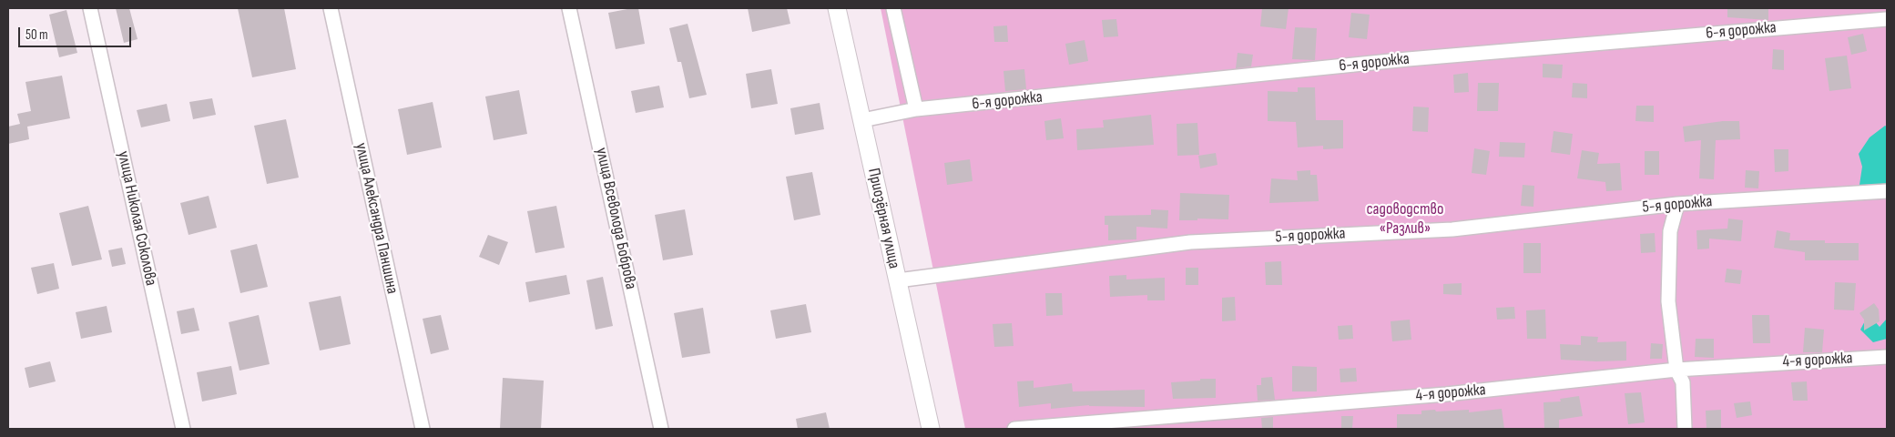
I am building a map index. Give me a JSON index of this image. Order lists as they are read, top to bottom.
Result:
{
  "streets": {
    "street": [
      "6-я дорожка",
      "5-я дорожка",
      "улица Николая Соколова",
      "улица Александра Паншина",
      "улица Всеволода Боброва",
      "Приозёрная улица",
      "4-я дорожка"
    ]
  },
  "crossings": [
    ["6-я дорожка", "Приозёрная улица"],
    ["5-я дорожка", "Приозёрная улица"]
  ],
  "parks": ["садоводство «Разлив»"],
  "scale_bar": "50 m"
}
